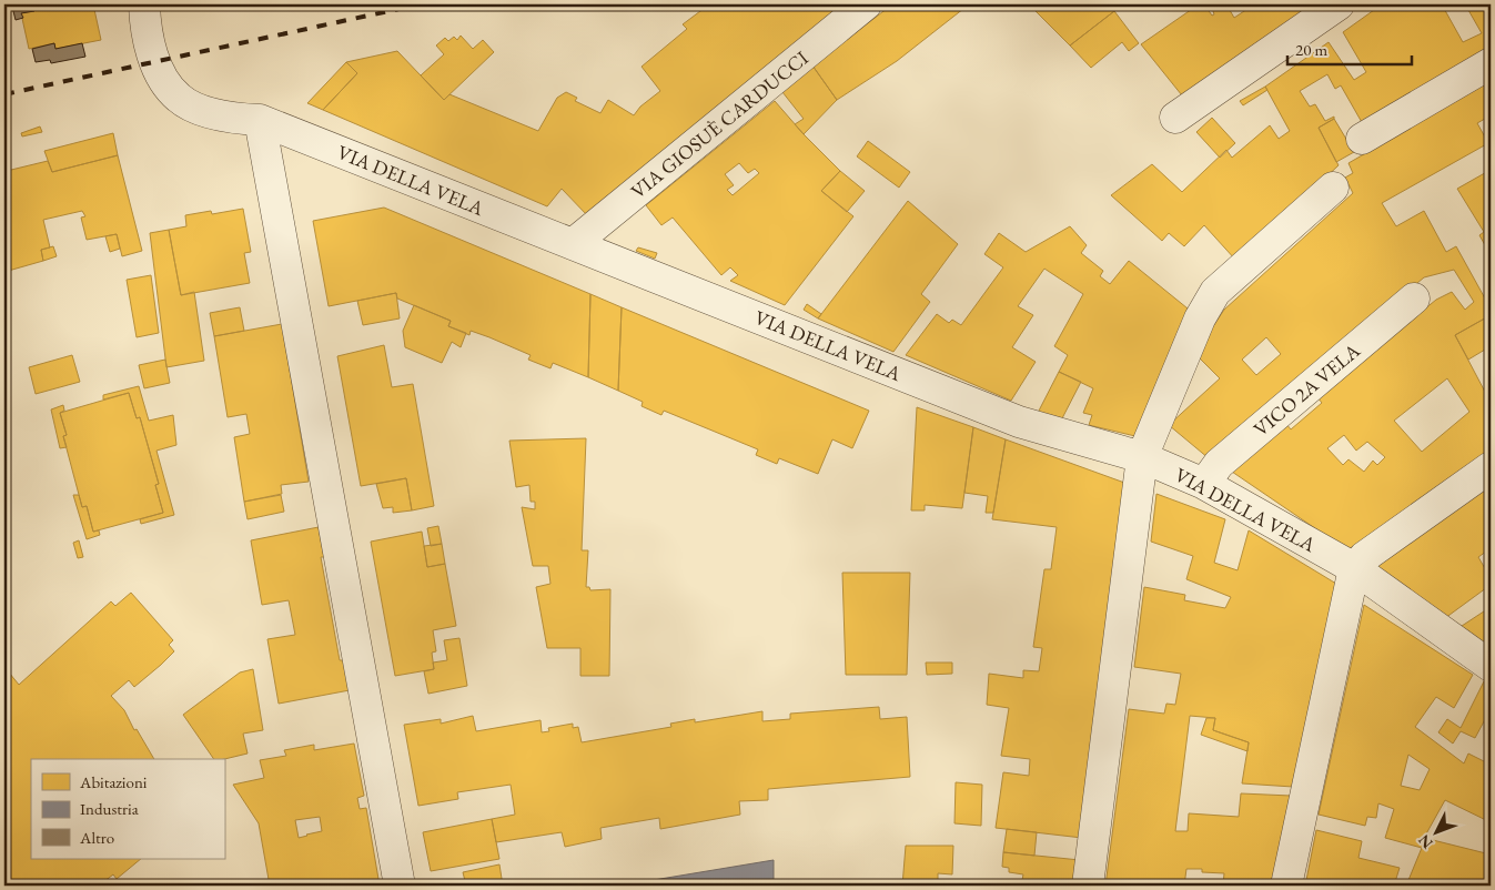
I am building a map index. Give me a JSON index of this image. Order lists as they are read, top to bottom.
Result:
{
  "streets": {
    "street": ["VIA GIOSUÈ CARDUCCI", "VIA DELLA VELA", "VICO 2A VELA"]
  },
  "crossings": [
    ["VIA GIOSUÈ CARDUCCI", "VIA DELLA VELA"],
    ["VIA DELLA VELA", "VICO 2A VELA"]
  ],
  "legend": ["Abitazioni", "Industria", "Altro"],
  "scale_bar": "20 m",
  "north": "bottom left"
}
